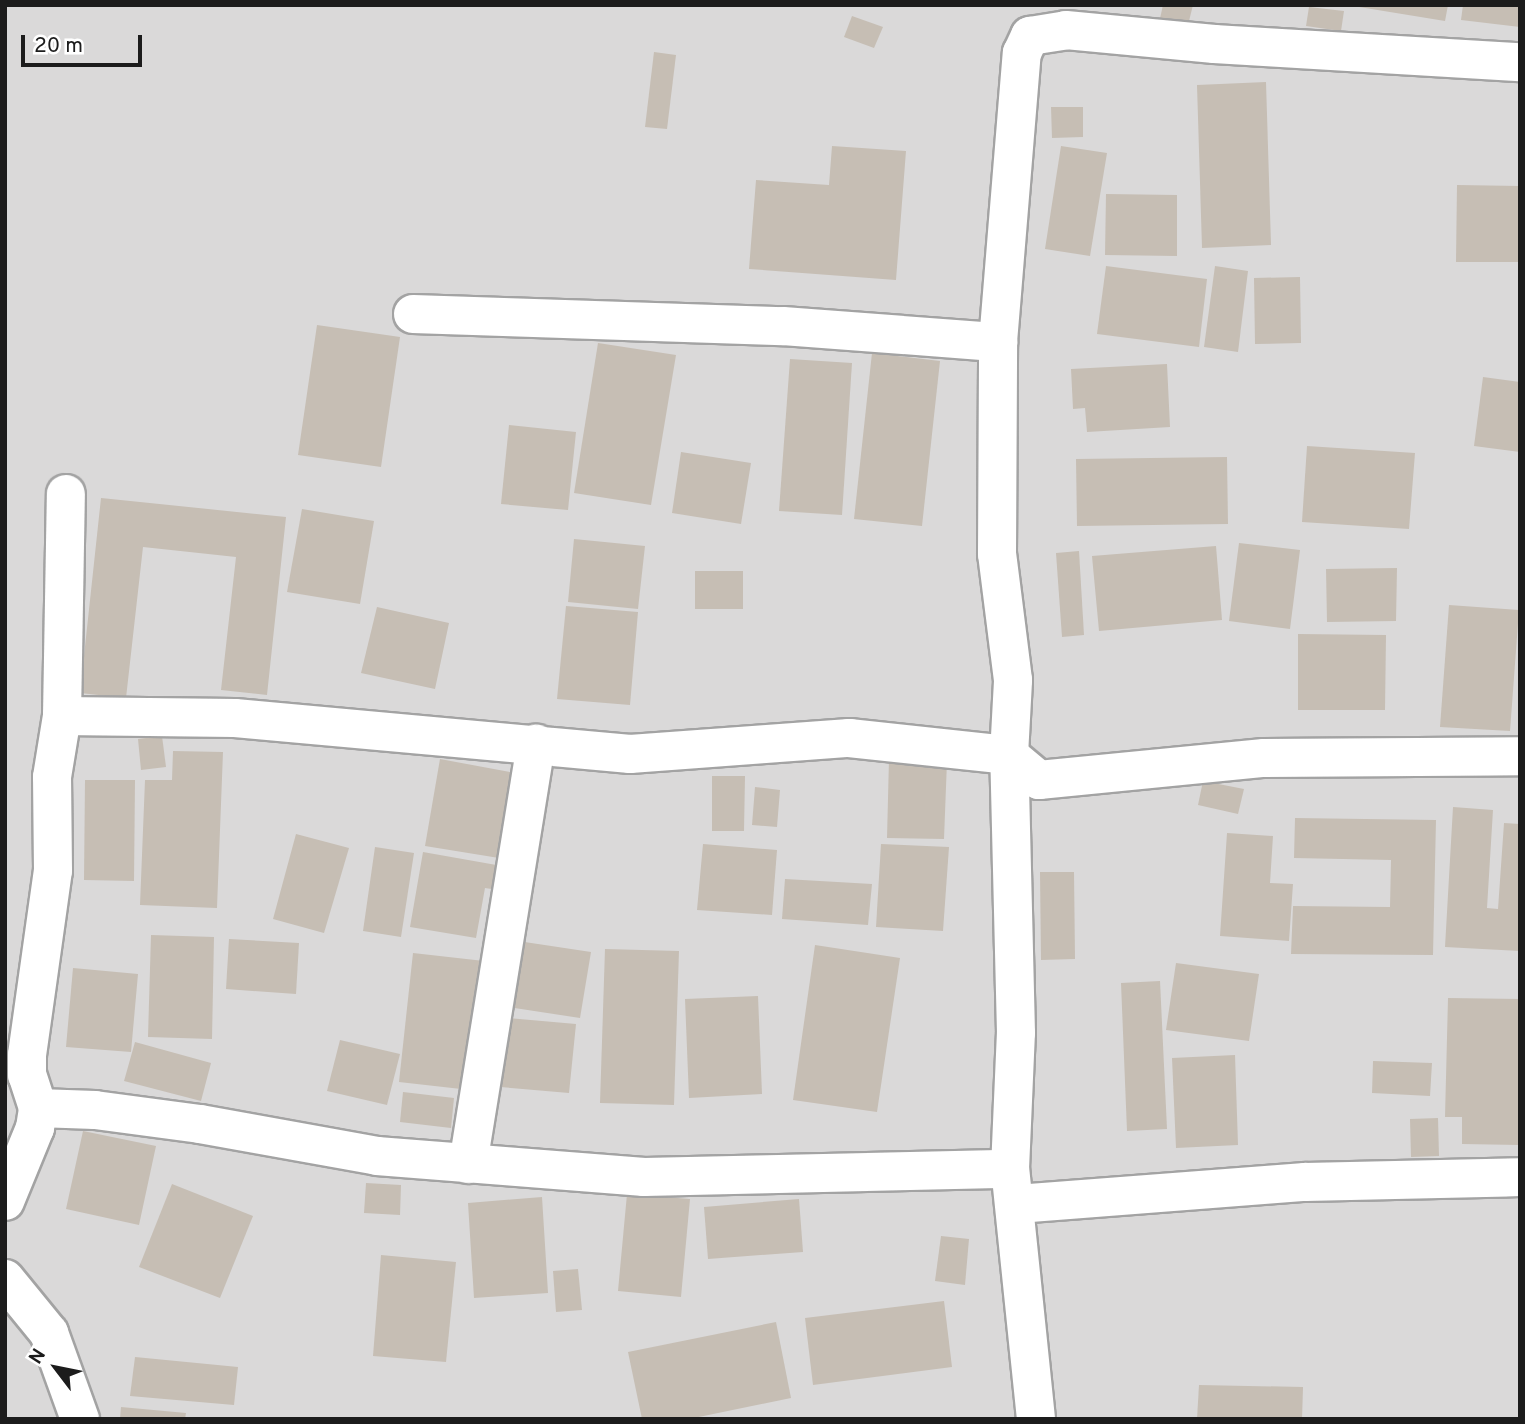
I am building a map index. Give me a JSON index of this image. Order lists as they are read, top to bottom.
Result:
{
  "scale_bar": "20 m",
  "north": "top left"
}
